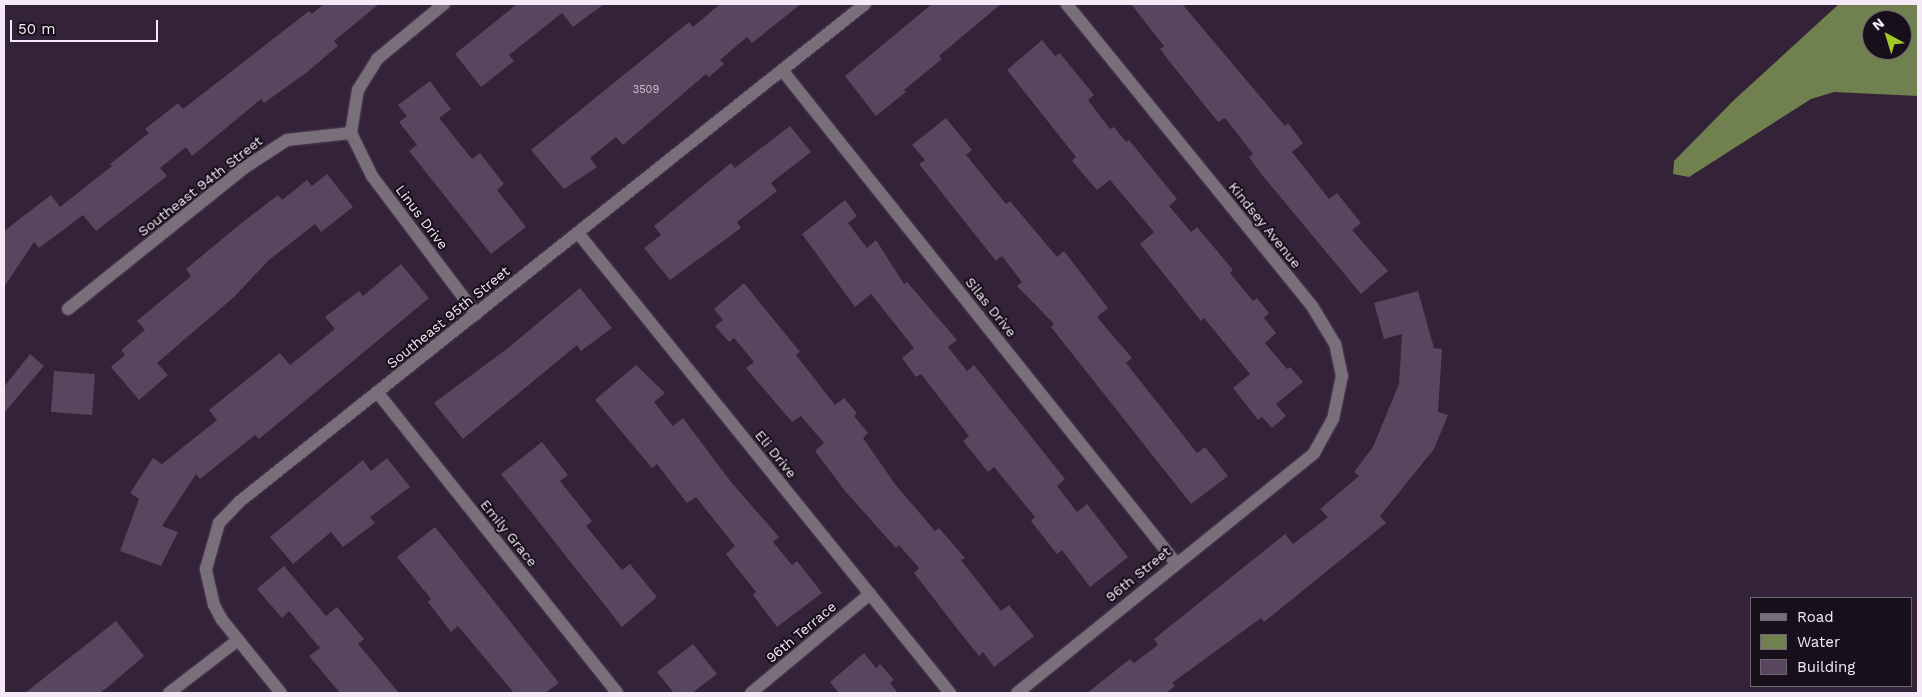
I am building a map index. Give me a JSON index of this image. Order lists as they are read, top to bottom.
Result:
{
  "streets": {
    "street": [
      "Southeast 94th Street",
      "Linus Drive",
      "Kindsey Avenue",
      "Silas Drive",
      "Southeast 95th Street",
      "Eli Drive",
      "Emily Grace",
      "96th Street",
      "96th Terrace"
    ]
  },
  "crossings": [
    ["Southeast 94th Street", "Linus Drive"],
    ["Linus Drive", "Southeast 95th Street"],
    ["Kindsey Avenue", "96th Street"],
    ["Silas Drive", "Southeast 95th Street"],
    ["Silas Drive", "96th Street"],
    ["Southeast 95th Street", "Eli Drive"],
    ["Southeast 95th Street", "Emily Grace"],
    ["Eli Drive", "96th Terrace"]
  ],
  "house_numbers": ["3509"],
  "legend": ["Road", "Water", "Building"],
  "scale_bar": "50 m",
  "north": "top left"
}
